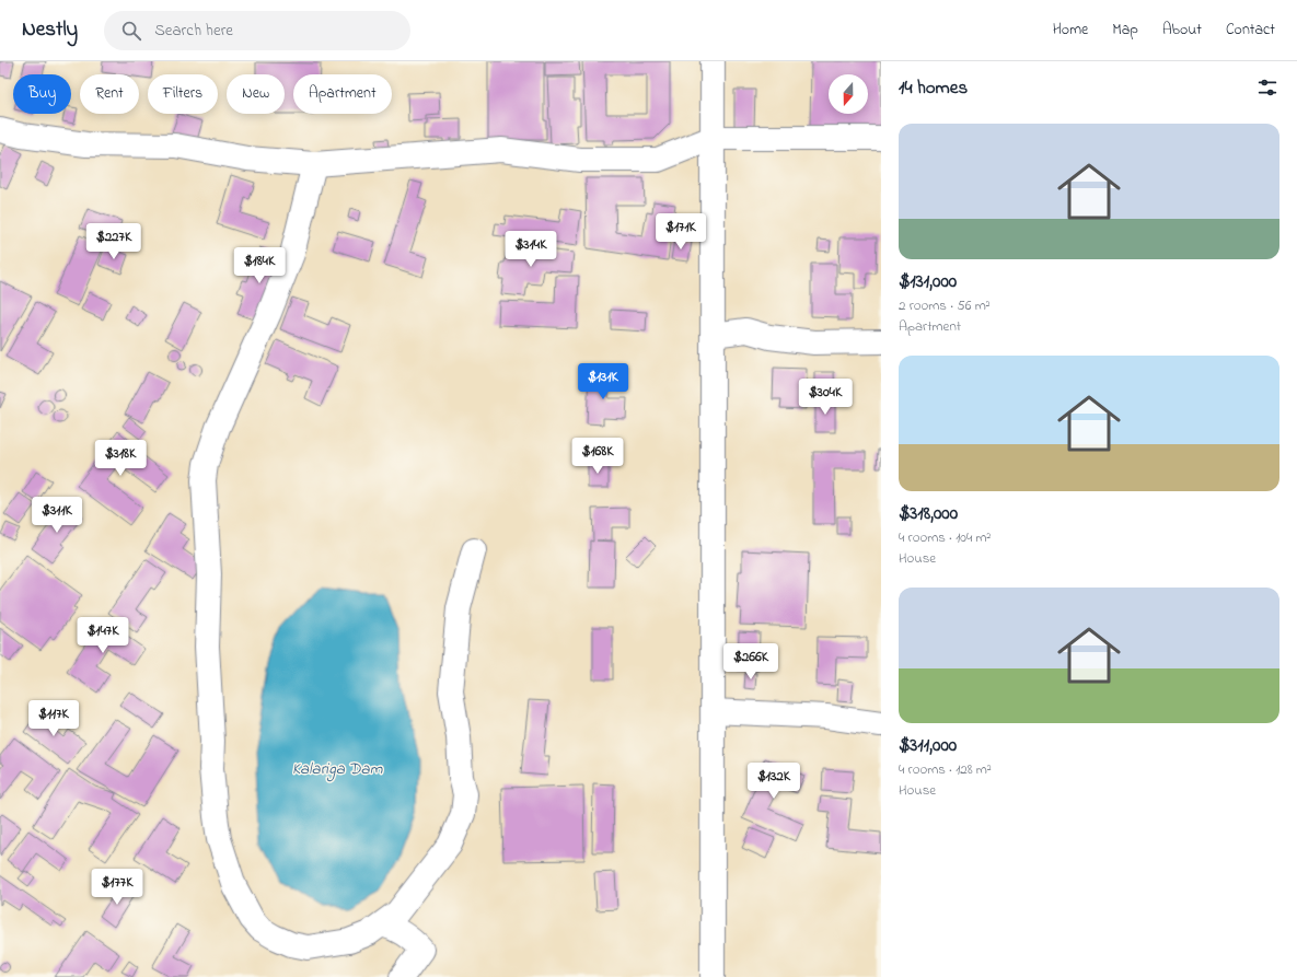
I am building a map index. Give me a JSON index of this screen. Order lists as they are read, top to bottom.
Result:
{
  "water": ["Kalariga Dam"],
  "north": "bottom",
  "page": {
    "header": "Nestly",
    "search": "Search here",
    "nav": [
      "Home",
      "Map",
      "About",
      "Contact"
    ],
    "heading": "14 homes",
    "chip": [
      "Buy",
      "Rent",
      "Filters",
      "New",
      "Apartment"
    ],
    "list": [
      {
        "name": "$131,000",
        "note": "2 rooms · 56 m² · Apartment"
      },
      {
        "name": "$318,000",
        "note": "4 rooms · 104 m² · House"
      },
      {
        "name": "$311,000",
        "note": "4 rooms · 128 m² · House"
      }
    ],
    "price": [
      "$171K",
      "$227K",
      "$314K",
      "$184K",
      "$131K",
      "$304K",
      "$168K",
      "$318K",
      "$311K",
      "$147K",
      "$266K",
      "$117K",
      "$132K",
      "$177K"
    ]
  }
}
